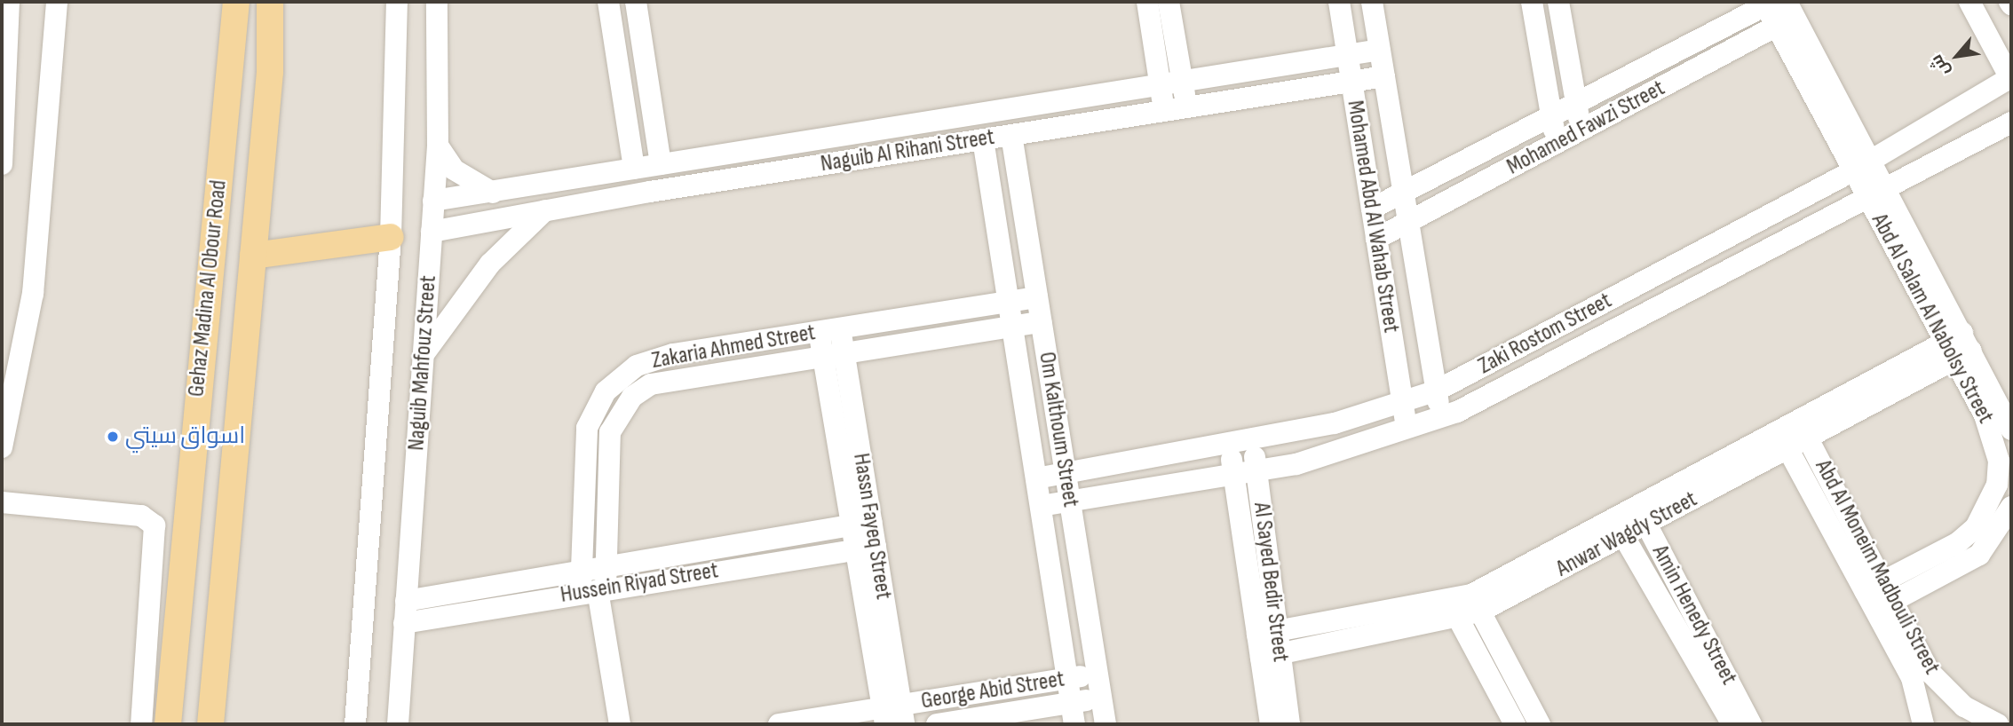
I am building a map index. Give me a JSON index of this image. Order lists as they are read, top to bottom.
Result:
{
  "streets": {
    "main road": ["Gehaz Madina Al Obour Road"],
    "street": [
      "Mohamed Fawzi Street",
      "Naguib Al Rihani Street",
      "Mohamed Abd Al Wahab Street",
      "Abd Al Salam Al Nabolsy Street",
      "Zaki Rostom Street",
      "Zakaria Ahmed Street",
      "Naguib Mahfouz Street",
      "Om Kalthoum Street",
      "Hassn Fayeq Street",
      "Anwar Wagdy Street",
      "Abd Al Moneim Madbouli Street",
      "Al Sayed Bedir Street",
      "Hussein Riyad Street",
      "Amin Henedy Street",
      "George Abid Street"
    ]
  },
  "crossings": [
    ["Mohamed Fawzi Street", "Mohamed Abd Al Wahab Street"],
    ["Mohamed Fawzi Street", "Abd Al Salam Al Nabolsy Street"],
    ["Naguib Al Rihani Street", "Mohamed Abd Al Wahab Street"],
    ["Naguib Al Rihani Street", "Naguib Mahfouz Street"],
    ["Naguib Al Rihani Street", "Om Kalthoum Street"],
    ["Mohamed Abd Al Wahab Street", "Zaki Rostom Street"],
    ["Abd Al Salam Al Nabolsy Street", "Zaki Rostom Street"],
    ["Abd Al Salam Al Nabolsy Street", "Anwar Wagdy Street"],
    ["Abd Al Salam Al Nabolsy Street", "Abd Al Moneim Madbouli Street"],
    ["Zaki Rostom Street", "Om Kalthoum Street"],
    ["Zaki Rostom Street", "Al Sayed Bedir Street"],
    ["Zakaria Ahmed Street", "Om Kalthoum Street"],
    ["Zakaria Ahmed Street", "Hassn Fayeq Street"],
    ["Zakaria Ahmed Street", "Hussein Riyad Street"],
    ["Naguib Mahfouz Street", "Hussein Riyad Street"],
    ["Om Kalthoum Street", "George Abid Street"],
    ["Hassn Fayeq Street", "Hussein Riyad Street"],
    ["Hassn Fayeq Street", "George Abid Street"],
    ["Anwar Wagdy Street", "Abd Al Moneim Madbouli Street"],
    ["Anwar Wagdy Street", "Al Sayed Bedir Street"],
    ["Anwar Wagdy Street", "Amin Henedy Street"]
  ],
  "places": ["اسواق سيتي"],
  "north": "bottom left"
}
